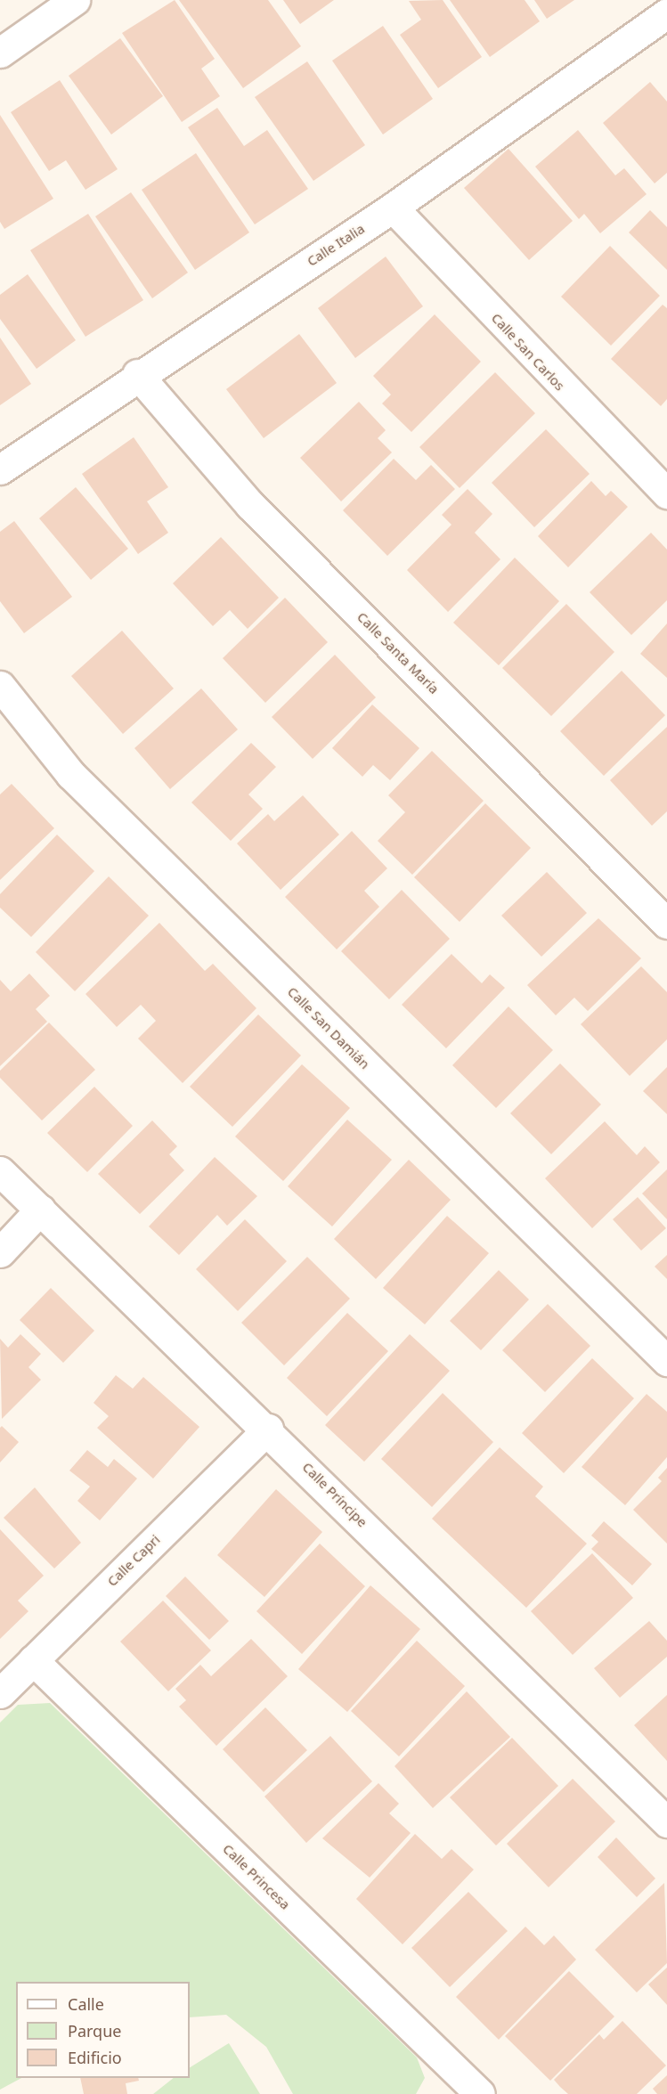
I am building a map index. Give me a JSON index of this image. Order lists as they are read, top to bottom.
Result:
{
  "streets": {
    "street": [
      "Calle Italia",
      "Calle San Carlos",
      "Calle Santa María",
      "Calle San Damián",
      "Calle Príncipe",
      "Calle Capri",
      "Calle Princesa"
    ]
  },
  "crossings": [
    ["Calle Italia", "Calle San Carlos"],
    ["Calle Italia", "Calle Santa María"],
    ["Calle Príncipe", "Calle Capri"],
    ["Calle Capri", "Calle Princesa"]
  ],
  "legend": ["Calle", "Parque", "Edificio"]
}
